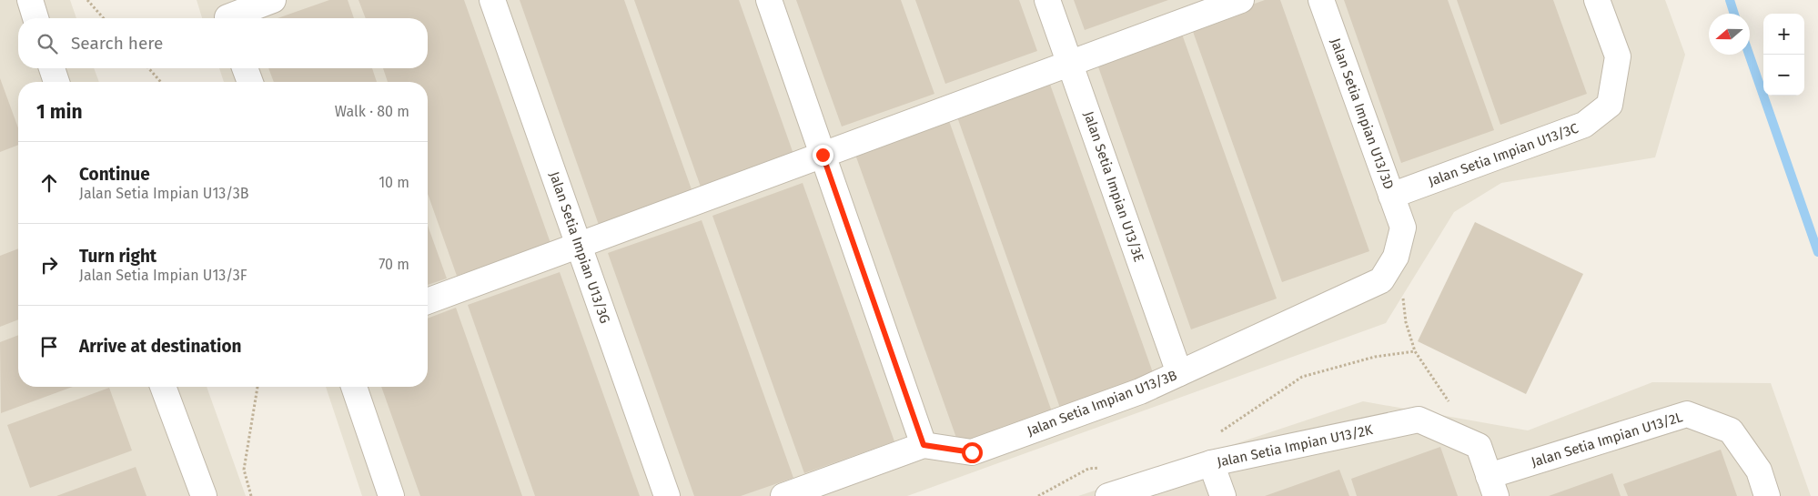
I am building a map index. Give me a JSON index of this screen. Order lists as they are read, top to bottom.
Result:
{
  "streets": {
    "street": [
      "Jalan Setia Impian U13/3D",
      "Jalan Setia Impian U13/3C",
      "Jalan Setia Impian U13/3E",
      "Jalan Setia Impian U13/3G",
      "Jalan Setia Impian U13/3B",
      "Jalan Setia Impian U13/2L",
      "Jalan Setia Impian U13/2K"
    ]
  },
  "crossings": [
    ["Jalan Setia Impian U13/3D", "Jalan Setia Impian U13/3C"],
    ["Jalan Setia Impian U13/3D", "Jalan Setia Impian U13/3B"],
    ["Jalan Setia Impian U13/3E", "Jalan Setia Impian U13/3B"],
    ["Jalan Setia Impian U13/2L", "Jalan Setia Impian U13/2K"]
  ],
  "north": "left",
  "page": {
    "map_buttons": ["+", "−"],
    "search": "Search here",
    "heading": ["1 min", "Walk · 80 m"],
    "list": [
      ["Continue", "Jalan Setia Impian U13/3B", "10 m"],
      ["Turn right", "Jalan Setia Impian U13/3F", "70 m"],
      "Arrive at destination"
    ]
  }
}
